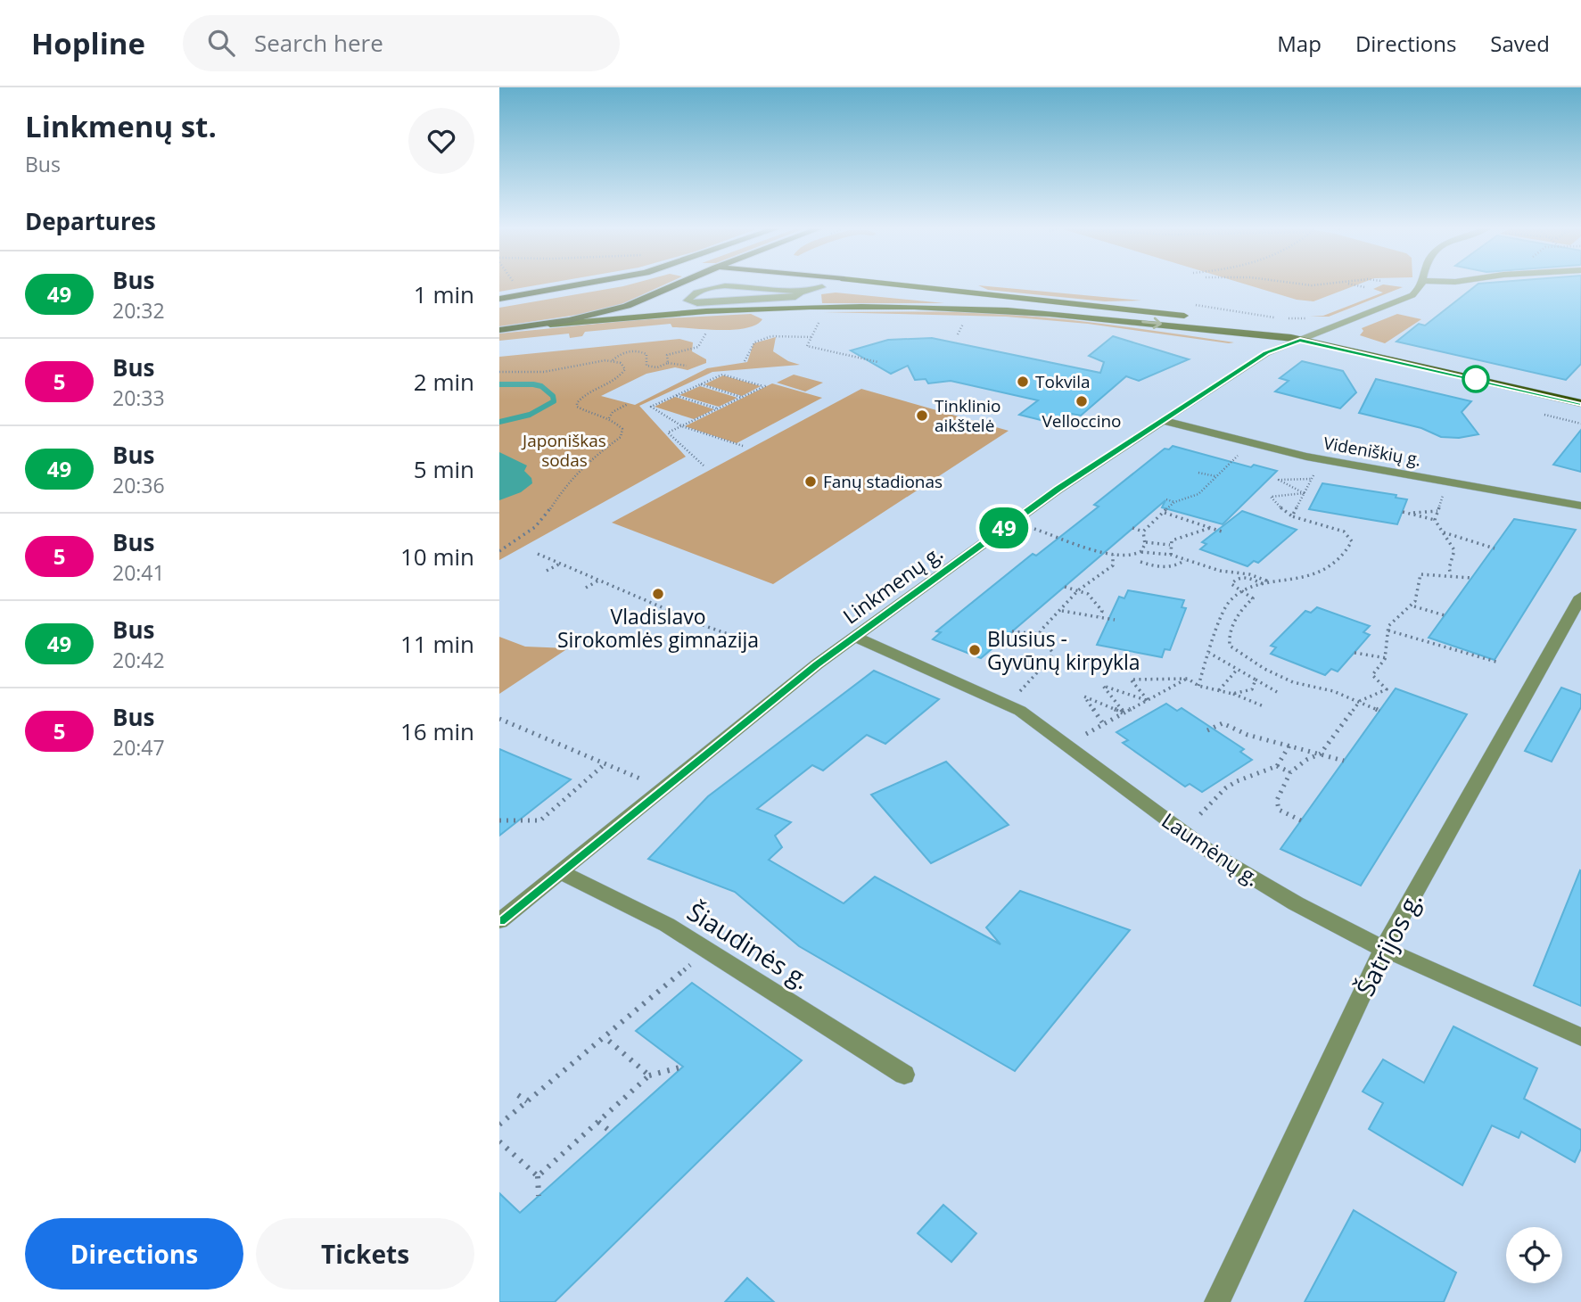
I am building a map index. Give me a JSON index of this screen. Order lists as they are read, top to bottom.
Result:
{
  "streets": {
    "street": [
      "Videniškių g.",
      "Linkmenų g.",
      "Laumėnų g.",
      "Šatrijos g.",
      "Šiaudinės g."
    ]
  },
  "crossings": [
    ["Videniškių g.", "Linkmenų g."],
    ["Linkmenų g.", "Laumėnų g."],
    ["Linkmenų g.", "Šiaudinės g."],
    ["Laumėnų g.", "Šatrijos g."]
  ],
  "parks": ["Japoniškas sodas"],
  "places": [
    "Tokvila",
    "Velloccino",
    "Tinklinio aikštelė",
    "Fanų stadionas",
    "Vladislavo Sirokomlės gimnazija",
    "Blusius - Gyvūnų kirpykla"
  ],
  "lines": ["bus line 49"],
  "page": {
    "header": "Hopline",
    "search": "Search here",
    "nav": ["Map", "Directions", "Saved"],
    "heading": [
      ["Linkmenų st.", "Bus"],
      "Departures"
    ],
    "on_map": "49",
    "list": [
      {
        "mark": "49",
        "name": "Bus",
        "note": "20:32",
        "value": "1 min"
      },
      {
        "mark": "5",
        "name": "Bus",
        "note": "20:33",
        "value": "2 min"
      },
      {
        "mark": "49",
        "name": "Bus",
        "note": "20:36",
        "value": "5 min"
      },
      {
        "mark": "5",
        "name": "Bus",
        "note": "20:41",
        "value": "10 min"
      },
      {
        "mark": "49",
        "name": "Bus",
        "note": "20:42",
        "value": "11 min"
      },
      {
        "mark": "5",
        "name": "Bus",
        "note": "20:47",
        "value": "16 min"
      }
    ],
    "buttons": ["Directions", "Tickets"]
  }
}
